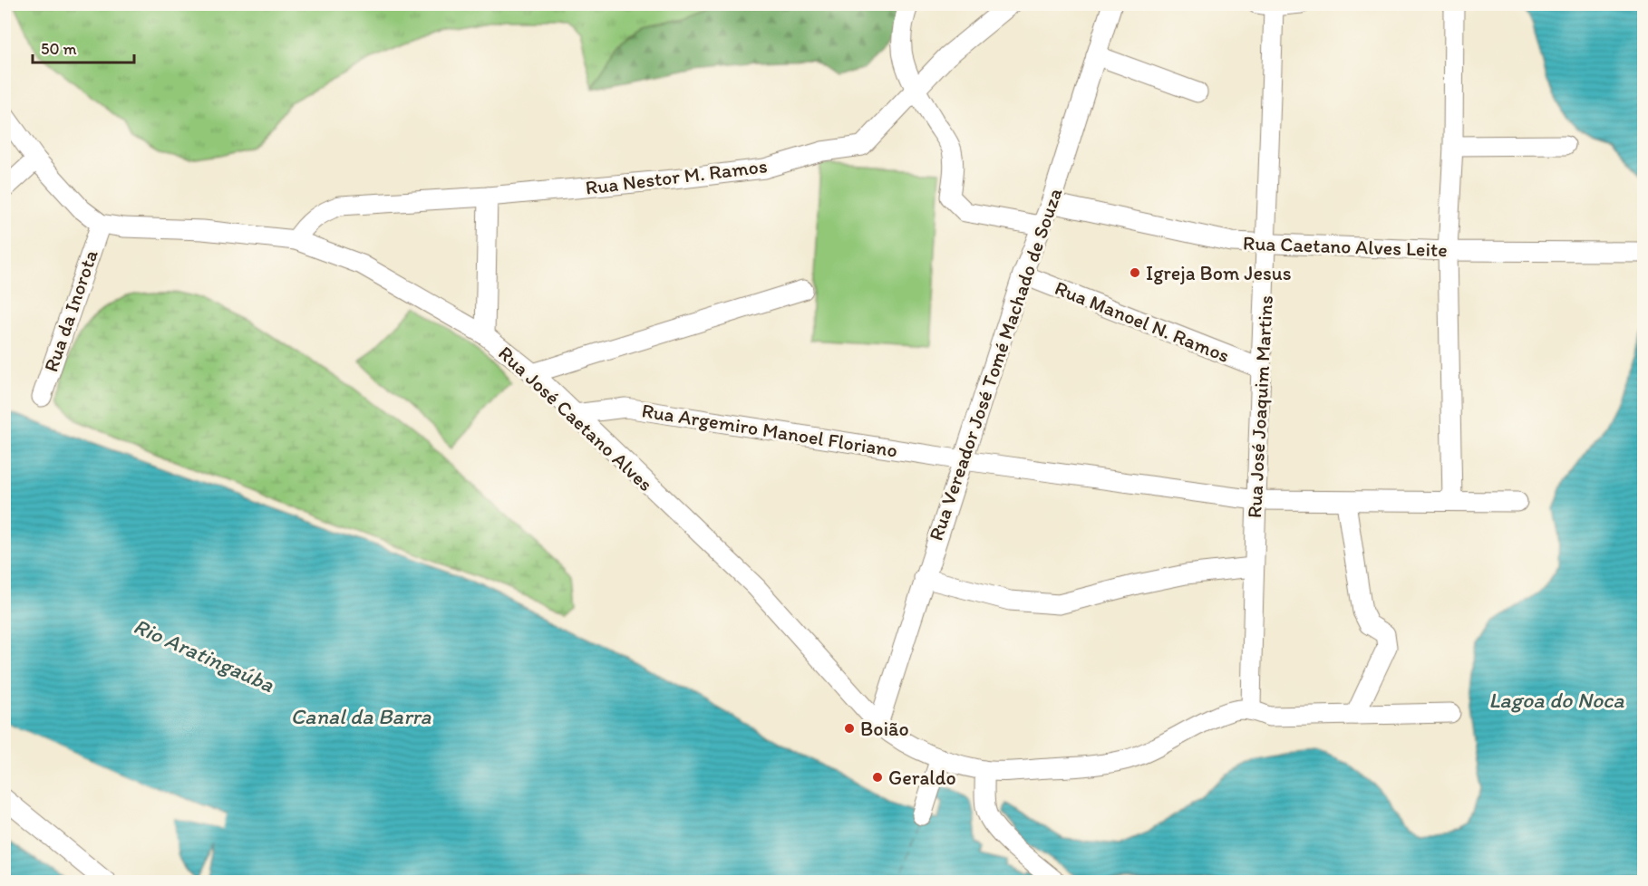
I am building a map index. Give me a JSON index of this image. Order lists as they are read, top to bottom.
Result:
{
  "streets": {
    "street": [
      "Rua Nestor M. Ramos",
      "Rua Caetano Alves Leite",
      "Rua da Inorota",
      "Rua Manoel N. Ramos",
      "Rua Vereador José Tomé Machado de Souza",
      "Rua José Joaquim Martins",
      "Rua José Caetano Alves",
      "Rua Argemiro Manoel Floriano"
    ]
  },
  "crossings": [
    ["Rua Nestor M. Ramos", "Rua José Caetano Alves"],
    ["Rua Caetano Alves Leite", "Rua Vereador José Tomé Machado de Souza"],
    ["Rua Caetano Alves Leite", "Rua José Joaquim Martins"],
    ["Rua da Inorota", "Rua José Caetano Alves"],
    ["Rua Manoel N. Ramos", "Rua Vereador José Tomé Machado de Souza"],
    ["Rua Manoel N. Ramos", "Rua José Joaquim Martins"],
    ["Rua Vereador José Tomé Machado de Souza", "Rua José Caetano Alves"],
    ["Rua Vereador José Tomé Machado de Souza", "Rua Argemiro Manoel Floriano"],
    ["Rua José Joaquim Martins", "Rua José Caetano Alves"],
    ["Rua José Joaquim Martins", "Rua Argemiro Manoel Floriano"],
    ["Rua José Caetano Alves", "Rua Argemiro Manoel Floriano"]
  ],
  "water": ["Rio Aratingaúba", "Lagoa do Noca", "Canal da Barra"],
  "places": ["Igreja Bom Jesus", "Boião", "Geraldo"],
  "scale_bar": "50 m"
}
